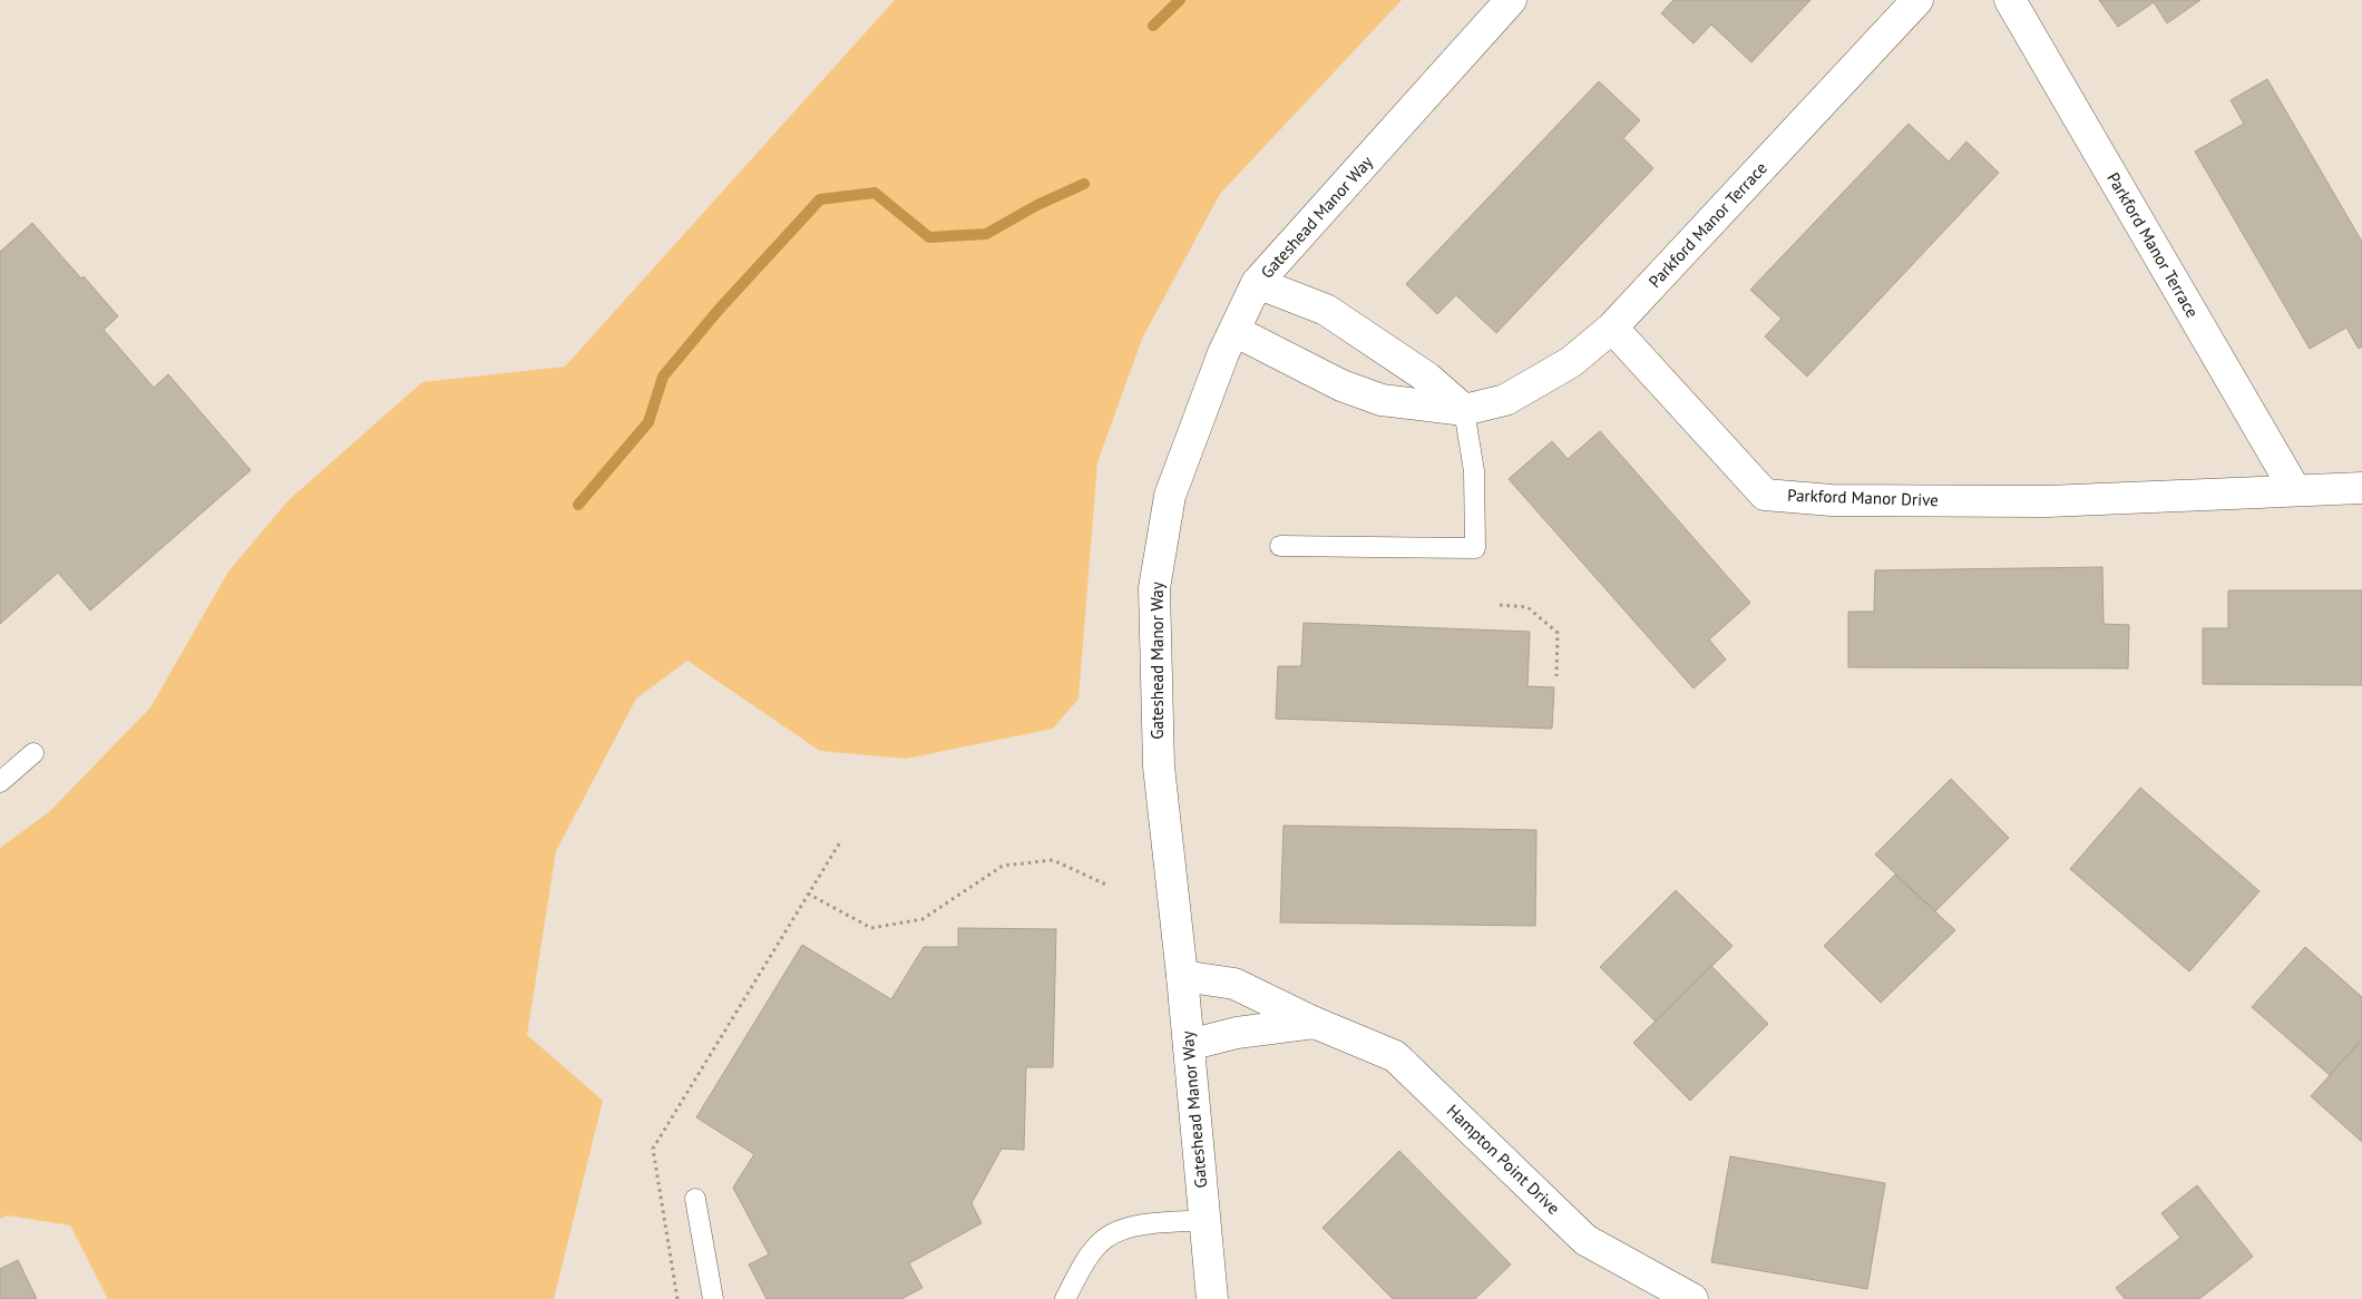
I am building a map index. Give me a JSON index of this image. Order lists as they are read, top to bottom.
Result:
{
  "streets": {
    "street": [
      "Gateshead Manor Way",
      "Parkford Manor Terrace",
      "Parkford Manor Drive",
      "Hampton Point Drive"
    ]
  },
  "crossings": [
    ["Gateshead Manor Way", "Hampton Point Drive"],
    ["Parkford Manor Terrace", "Parkford Manor Drive"]
  ]
}
